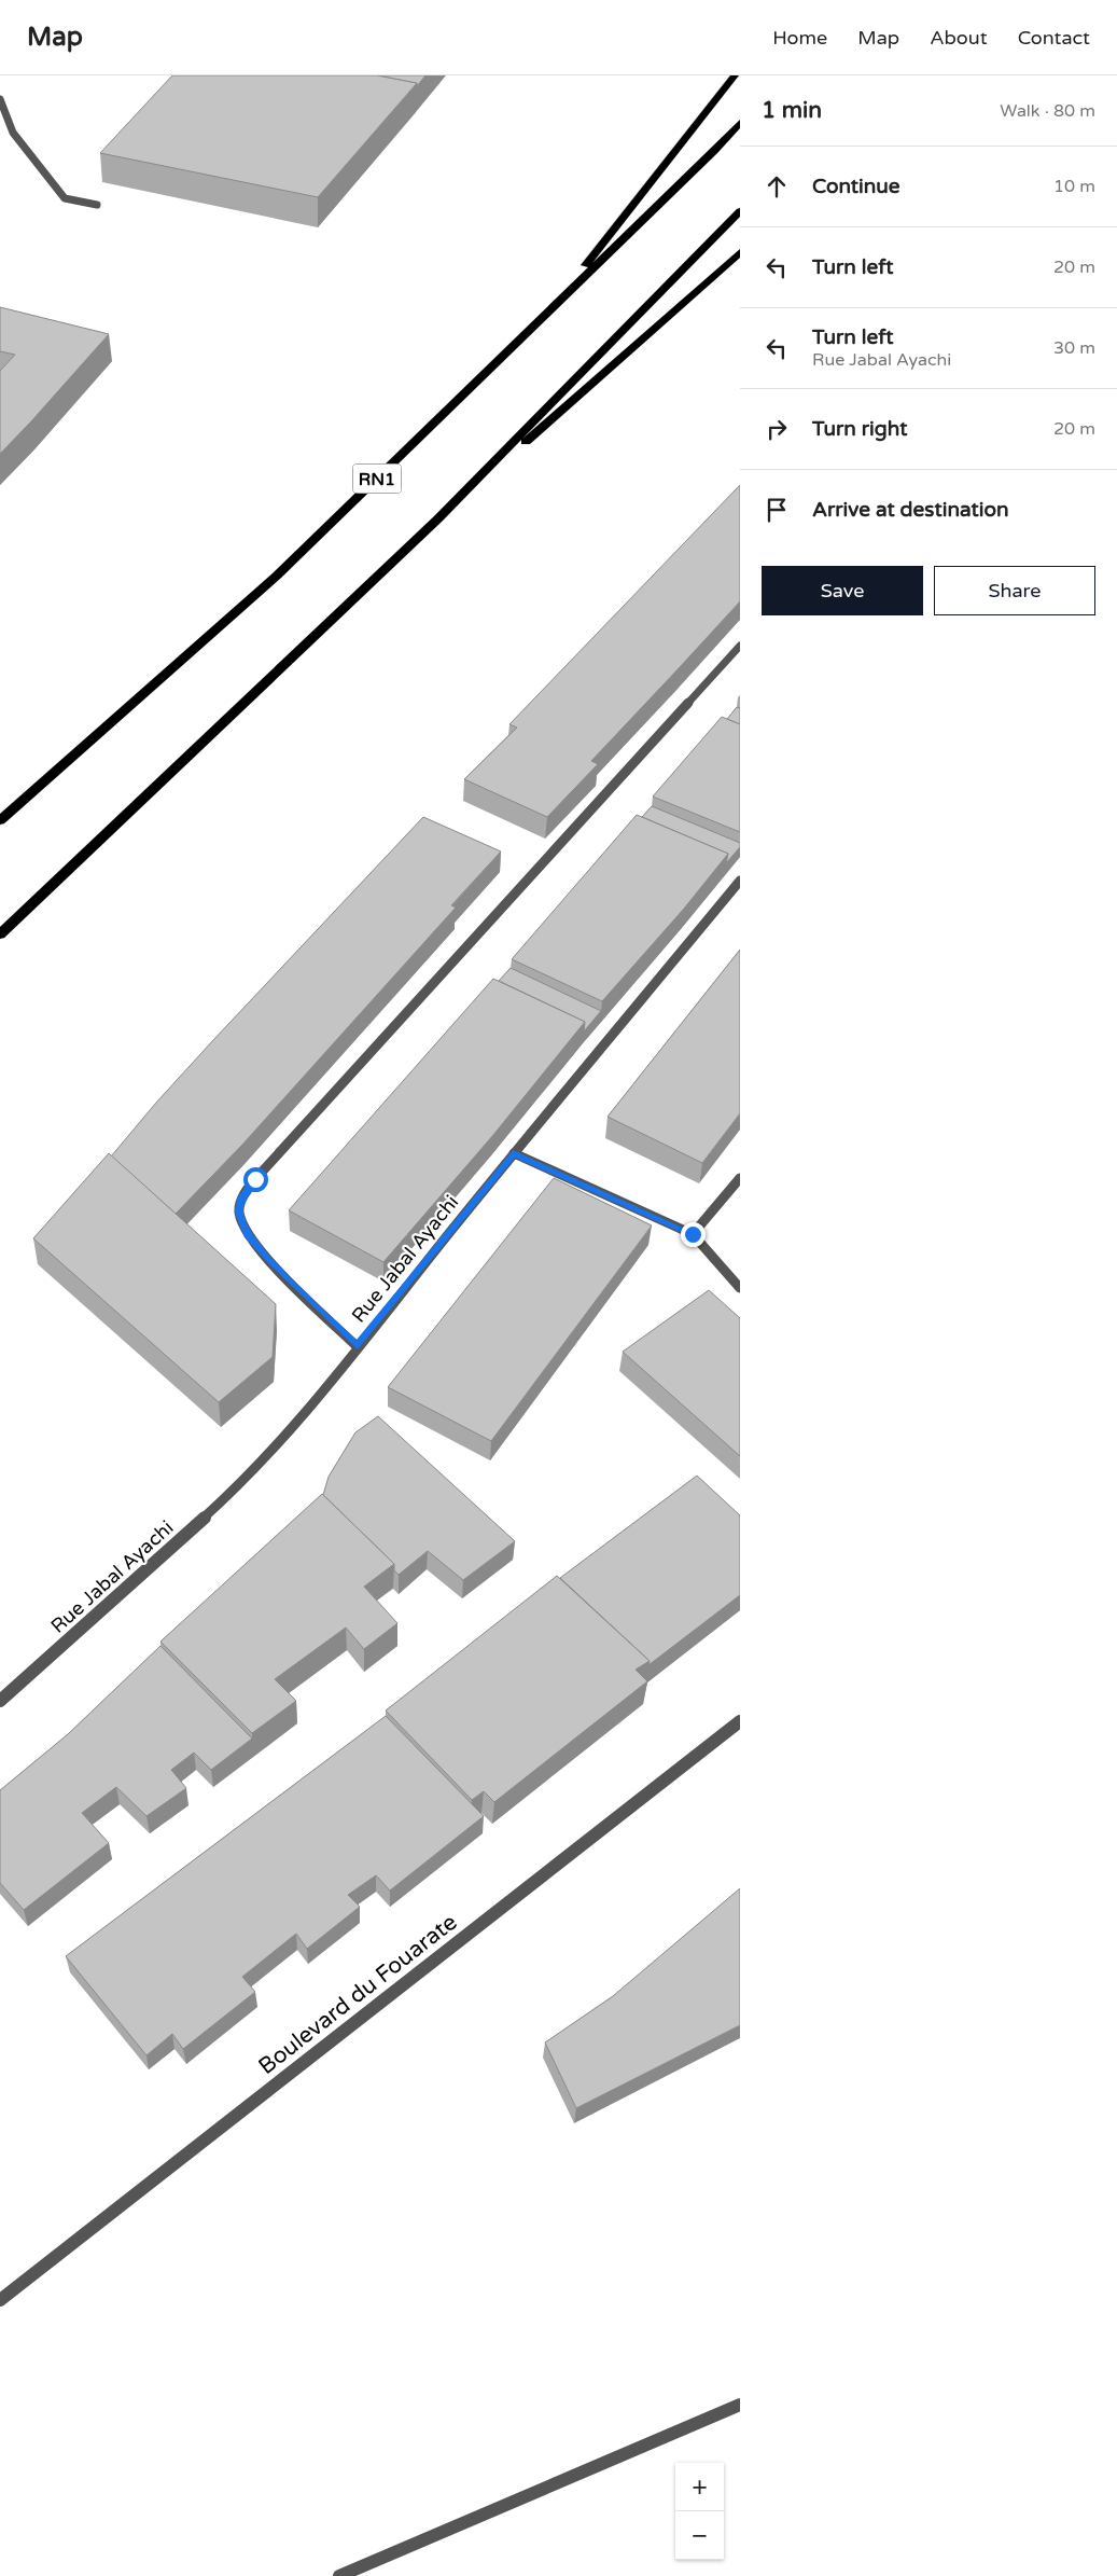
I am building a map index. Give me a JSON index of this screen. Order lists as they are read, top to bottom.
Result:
{
  "streets": {
    "highway": ["RN1"],
    "street": ["Rue Jabal Ayachi", "Boulevard du Fouarate"]
  },
  "page": {
    "header": "Map",
    "nav": [
      "Home",
      "Map",
      "About",
      "Contact"
    ],
    "heading": ["1 min", "Walk · 80 m"],
    "list": [
      ["Continue", "10 m"],
      ["Turn left", "20 m"],
      ["Turn left", "Rue Jabal Ayachi", "30 m"],
      ["Turn right", "20 m"],
      "Arrive at destination"
    ],
    "buttons": ["Save", "Share"],
    "map_buttons": ["+", "−"]
  }
}
